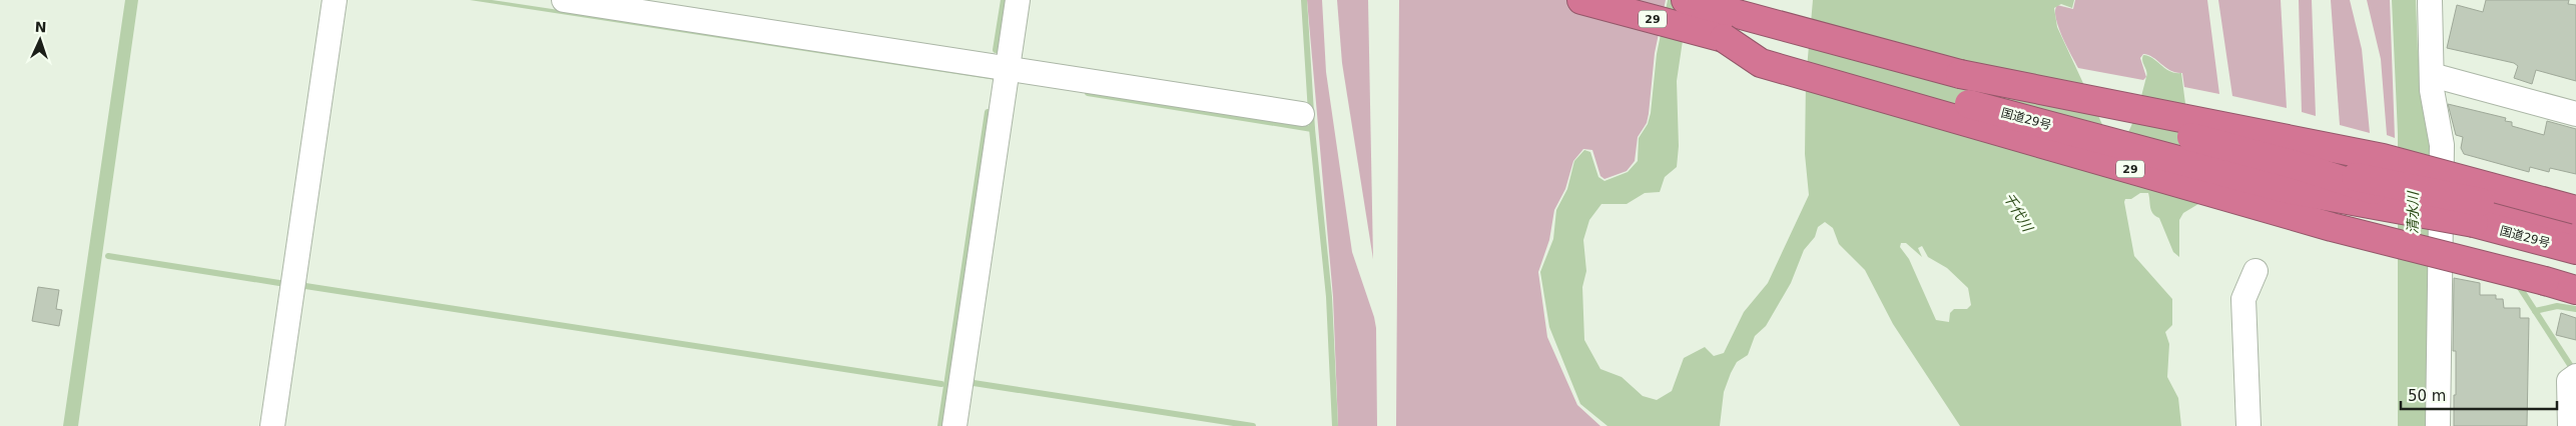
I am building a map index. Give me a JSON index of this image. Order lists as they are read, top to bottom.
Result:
{
  "streets": {
    "highway": ["29", "国道29号"]
  },
  "crossings": [
    ["29", "国道29号"]
  ],
  "water": ["千代川", "清水川"],
  "scale_bar": "50 m",
  "north": "top"
}
